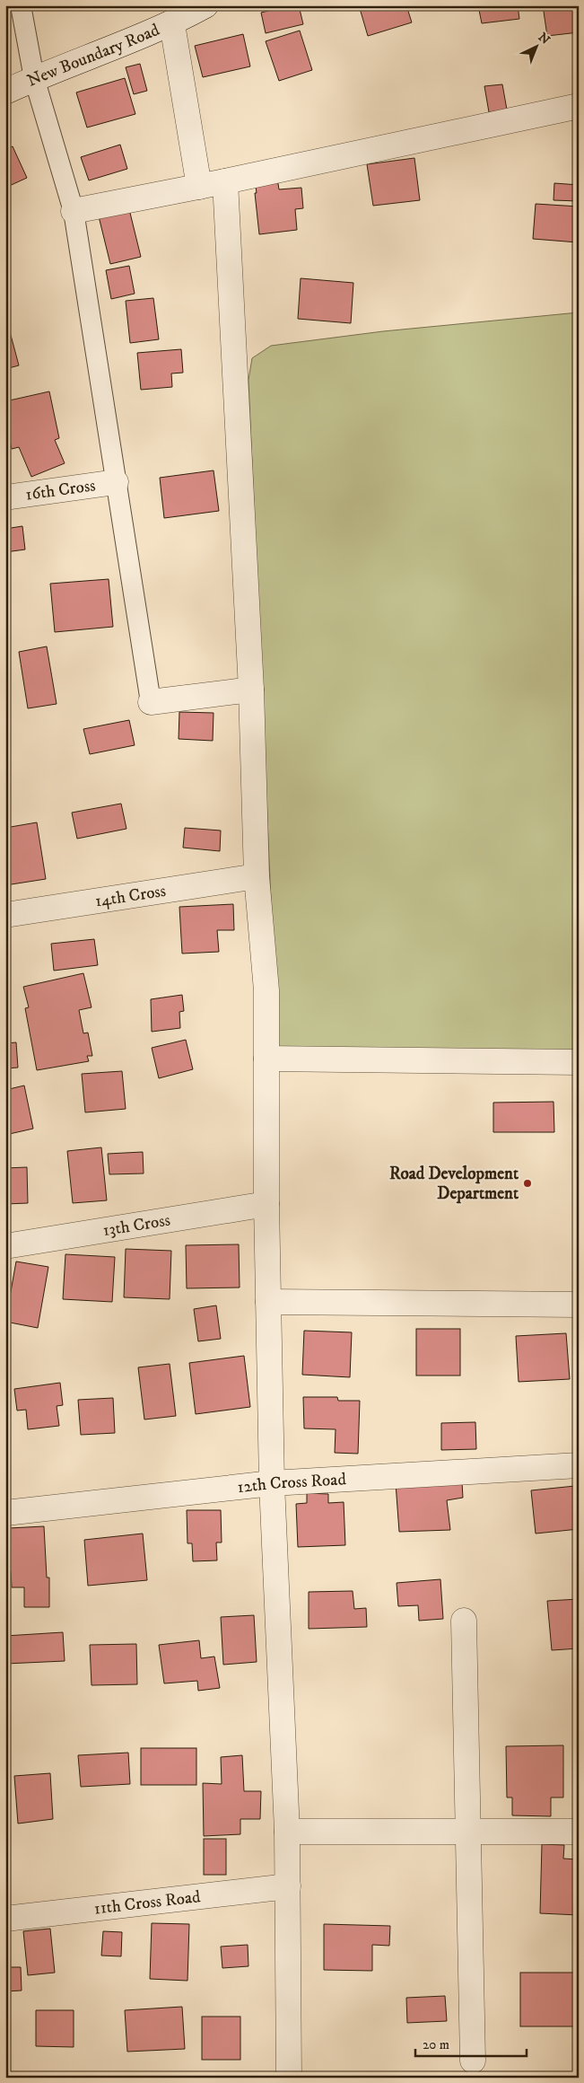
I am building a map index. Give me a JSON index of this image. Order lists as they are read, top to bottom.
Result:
{
  "streets": {
    "street": [
      "New Boundary Road",
      "16th Cross",
      "14th Cross",
      "13th Cross",
      "12th Cross Road",
      "11th Cross Road"
    ]
  },
  "places": ["Road Development Department"],
  "scale_bar": "20 m",
  "north": "top right"
}
